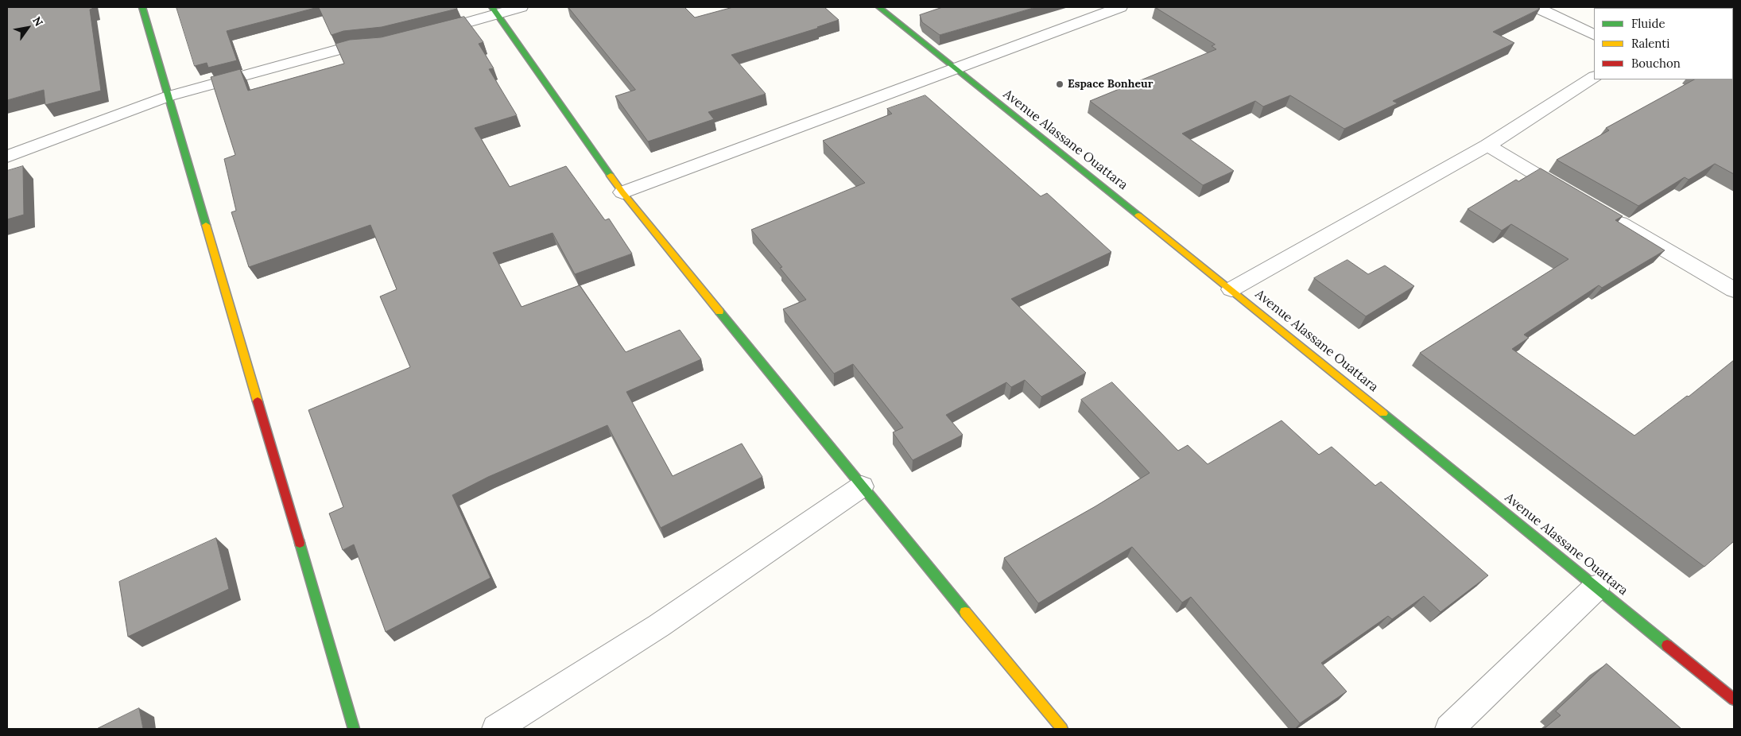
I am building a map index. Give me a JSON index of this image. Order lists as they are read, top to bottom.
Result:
{
  "streets": {
    "street": ["Avenue Alassane Ouattara"]
  },
  "places": ["Espace Bonheur"],
  "legend": ["Fluide", "Ralenti", "Bouchon"],
  "north": "top right"
}
